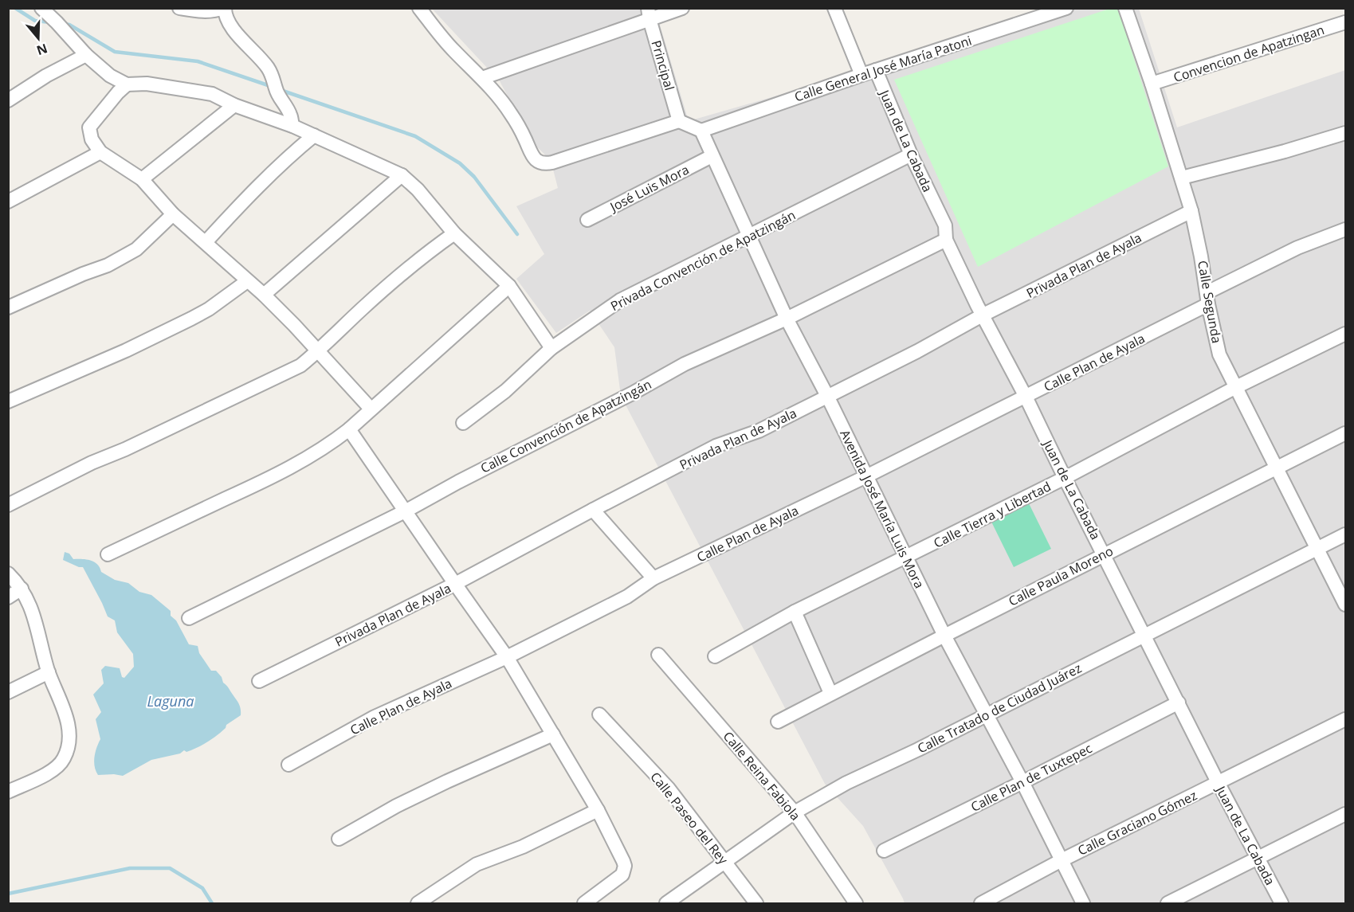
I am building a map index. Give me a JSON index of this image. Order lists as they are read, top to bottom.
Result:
{
  "streets": {
    "street": [
      "Convencion de Apatzingan",
      "Principal",
      "Calle General José María Patoni",
      "Juan de La Cabada",
      "José Luis Mora",
      "Privada Convención de Apatzingán",
      "Privada Plan de Ayala",
      "Calle Segunda",
      "Calle Plan de Ayala",
      "Calle Convención de Apatzingán",
      "Avenida José María Luis Mora",
      "Calle Tierra y Libertad",
      "Calle Paula Moreno",
      "Calle Tratado de Ciudad Juárez",
      "Calle Reina Fabiola",
      "Calle Plan de Tuxtepec",
      "Calle Paseo del Rey",
      "Calle Graciano Gómez"
    ]
  },
  "crossings": [
    ["Convencion de Apatzingan", "Calle Segunda"],
    ["Calle General José María Patoni", "Juan de La Cabada"],
    ["Calle General José María Patoni", "Avenida José María Luis Mora"],
    ["Juan de La Cabada", "Privada Convención de Apatzingán"],
    ["Juan de La Cabada", "Privada Plan de Ayala"],
    ["Juan de La Cabada", "Calle Plan de Ayala"],
    ["Juan de La Cabada", "Calle Convención de Apatzingán"],
    ["Juan de La Cabada", "Calle Tierra y Libertad"],
    ["Juan de La Cabada", "Calle Paula Moreno"],
    ["Juan de La Cabada", "Calle Tratado de Ciudad Juárez"],
    ["Juan de La Cabada", "Calle Plan de Tuxtepec"],
    ["Juan de La Cabada", "Calle Graciano Gómez"],
    ["José Luis Mora", "Avenida José María Luis Mora"],
    ["Privada Convención de Apatzingán", "Avenida José María Luis Mora"],
    ["Privada Plan de Ayala", "Calle Segunda"],
    ["Privada Plan de Ayala", "Avenida José María Luis Mora"],
    ["Calle Segunda", "Calle Plan de Ayala"],
    ["Calle Segunda", "Calle Tierra y Libertad"],
    ["Calle Segunda", "Calle Paula Moreno"],
    ["Calle Segunda", "Calle Tratado de Ciudad Juárez"],
    ["Calle Plan de Ayala", "Avenida José María Luis Mora"],
    ["Calle Convención de Apatzingán", "Avenida José María Luis Mora"],
    ["Avenida José María Luis Mora", "Calle Tierra y Libertad"],
    ["Avenida José María Luis Mora", "Calle Paula Moreno"],
    ["Avenida José María Luis Mora", "Calle Tratado de Ciudad Juárez"],
    ["Avenida José María Luis Mora", "Calle Plan de Tuxtepec"],
    ["Avenida José María Luis Mora", "Calle Graciano Gómez"],
    ["Calle Tratado de Ciudad Juárez", "Calle Reina Fabiola"],
    ["Calle Tratado de Ciudad Juárez", "Calle Paseo del Rey"]
  ],
  "water": ["Laguna"],
  "north": "bottom"
}
